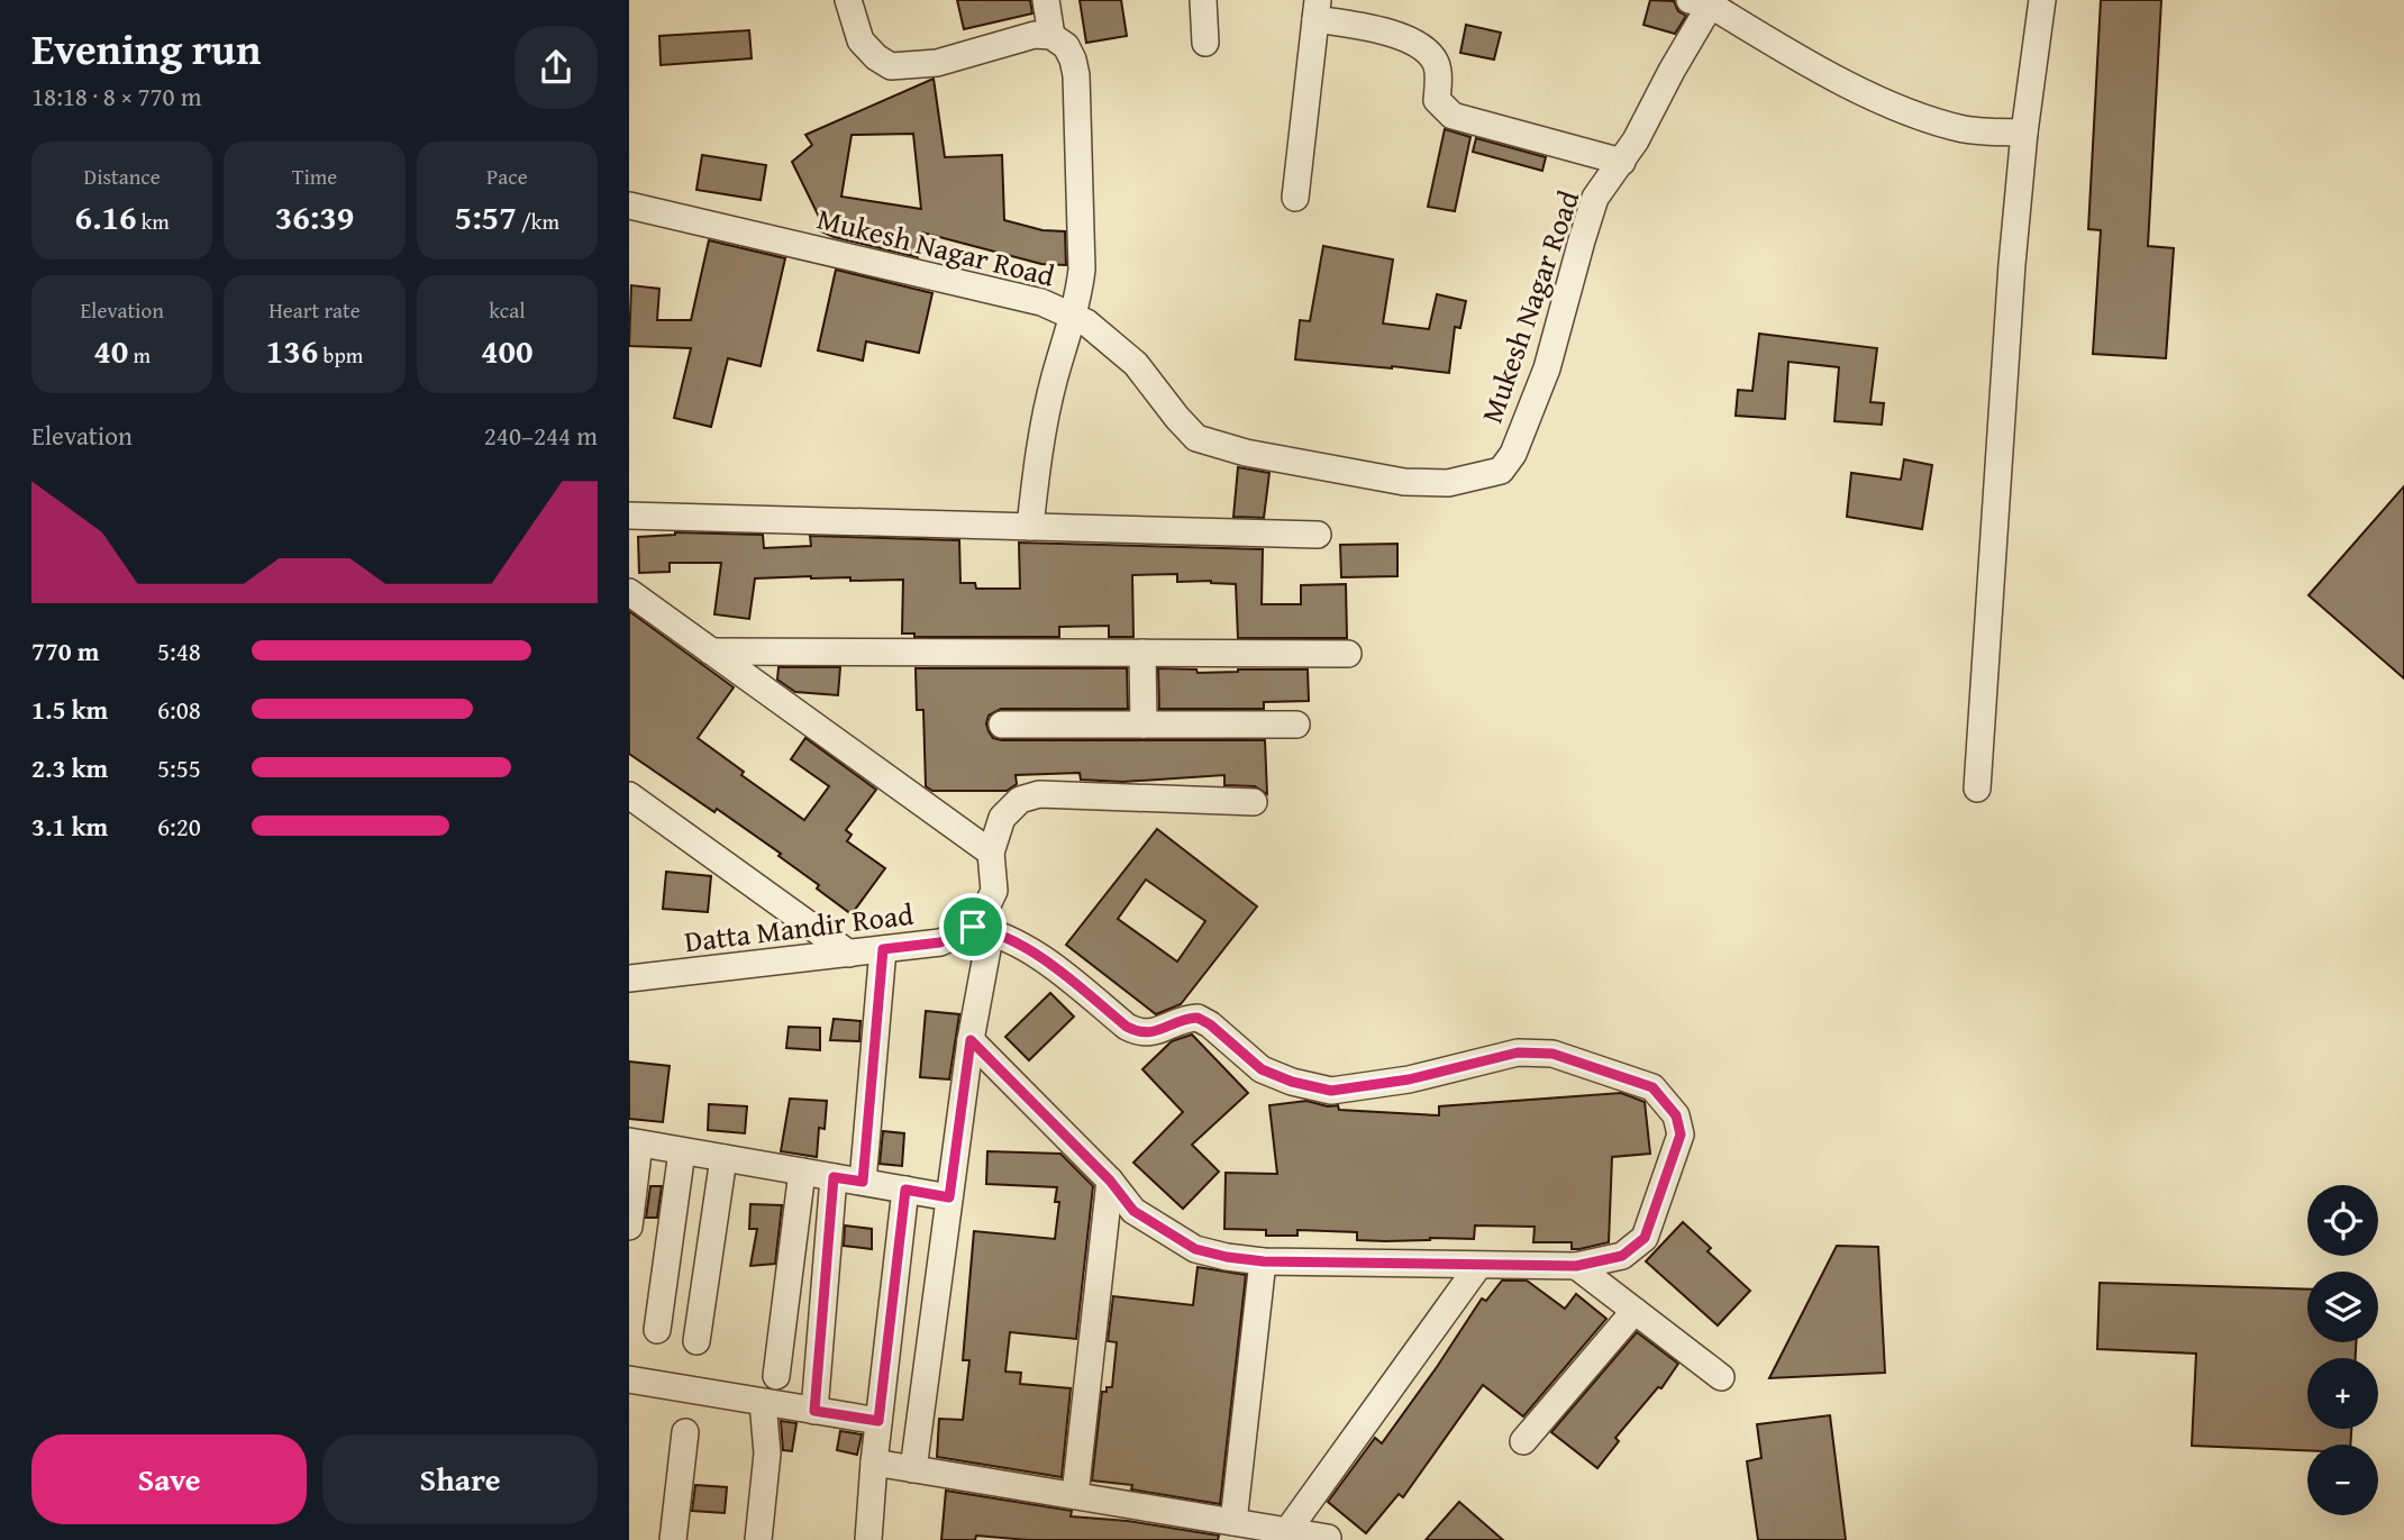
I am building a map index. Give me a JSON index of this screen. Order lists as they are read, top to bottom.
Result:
{
  "streets": {
    "street": ["Mukesh Nagar Road", "Datta Mandir Road"]
  },
  "page": {
    "heading": ["Evening run", "18:18 · 8 × 770 m"],
    "stats": [
      ["Distance", "6.16 km"],
      ["Time", "36:39"],
      ["Pace", "5:57 /km"],
      ["Elevation", "40 m"],
      ["Heart rate", "136 bpm"],
      ["kcal", "400"]
    ],
    "chart": ["Elevation", "240–244 m"],
    "list": [
      {
        "name": "770 m",
        "note": "5:48"
      },
      {
        "name": "1.5 km",
        "note": "6:08"
      },
      {
        "name": "2.3 km",
        "note": "5:55"
      },
      {
        "name": "3.1 km",
        "note": "6:20"
      }
    ],
    "map_buttons": ["+", "−"],
    "buttons": ["Save", "Share"]
  }
}
